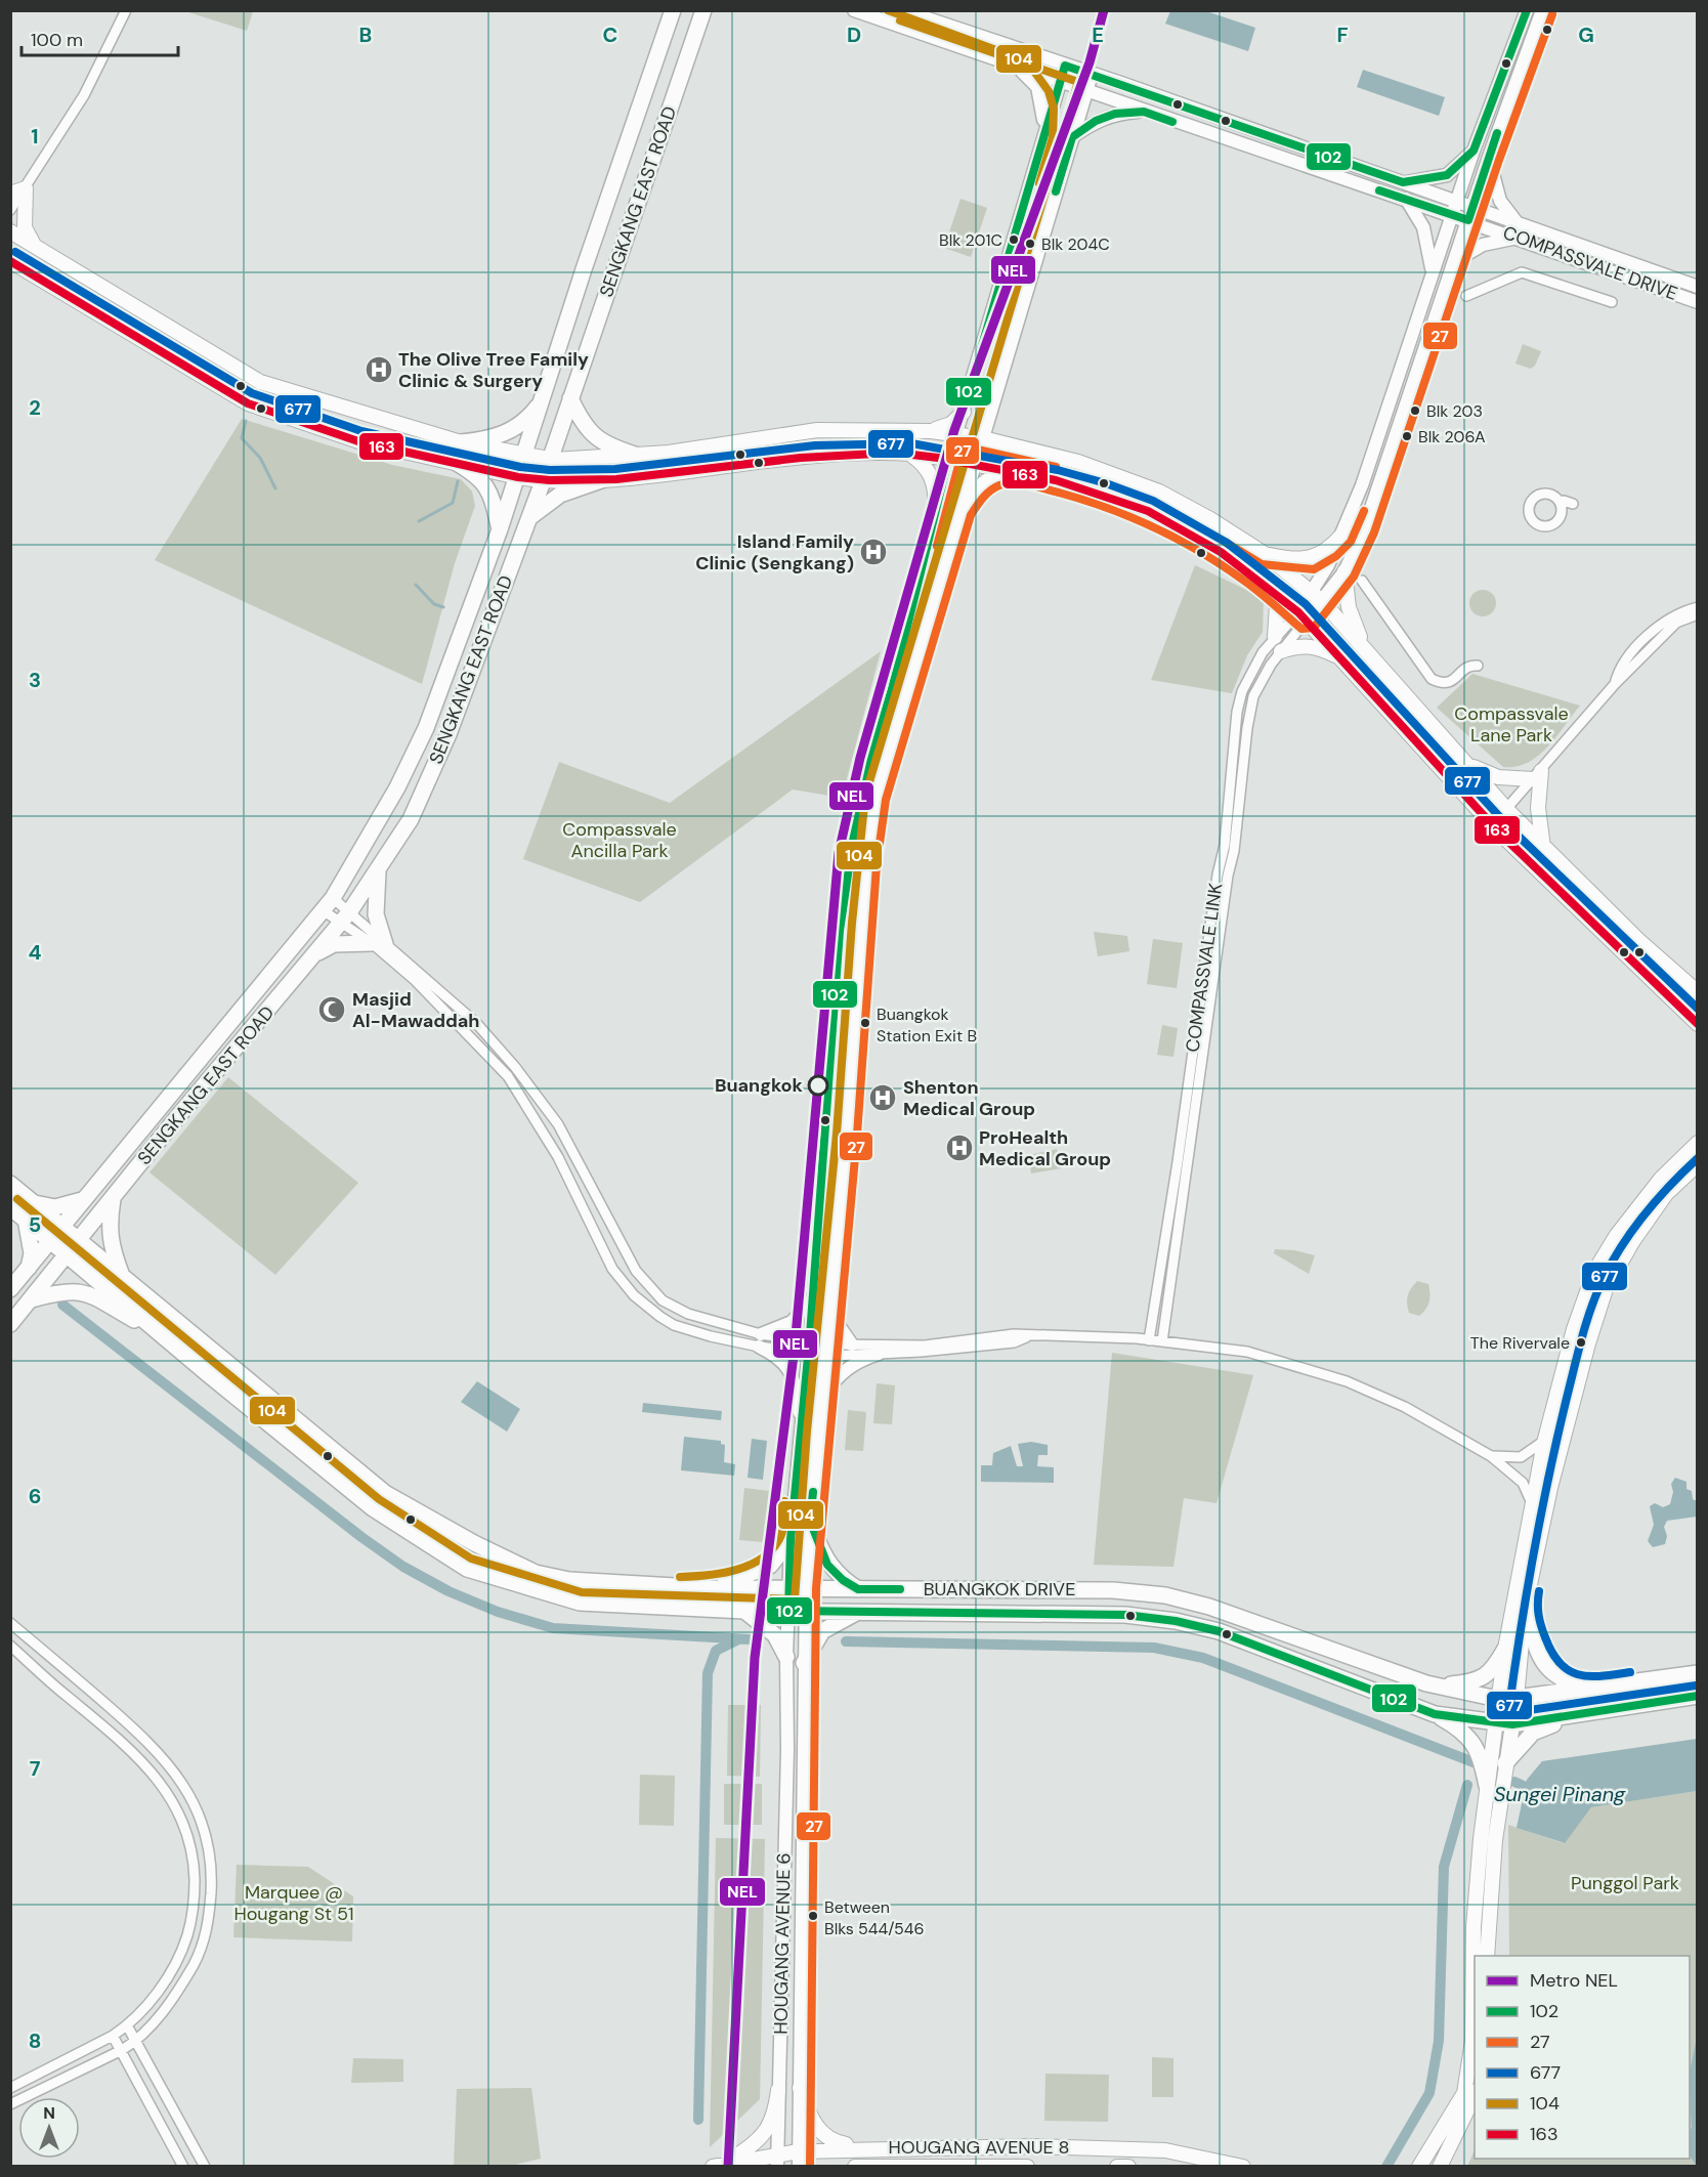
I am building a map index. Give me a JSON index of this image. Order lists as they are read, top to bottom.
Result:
{
  "streets": {
    "main road": ["SENGKANG EAST ROAD", "BUANGKOK DRIVE", "HOUGANG AVENUE 8"],
    "street": ["COMPASSVALE DRIVE", "COMPASSVALE LINK", "HOUGANG AVENUE 6"]
  },
  "crossings": [
    ["SENGKANG EAST ROAD", "BUANGKOK DRIVE"],
    ["COMPASSVALE DRIVE", "HOUGANG AVENUE 6"],
    ["BUANGKOK DRIVE", "HOUGANG AVENUE 6"],
    ["HOUGANG AVENUE 6", "HOUGANG AVENUE 8"]
  ],
  "water": ["Sungei Pinang"],
  "parks": [
    "Compassvale Lane Park",
    "Compassvale Ancilla Park",
    "Punggol Park",
    "Marquee @ Hougang St 51"
  ],
  "places": {
    "other": [
      "Blk 201C",
      "Blk 204C",
      "Blk 203",
      "Blk 206A",
      "Buangkok Station Exit B",
      "Buangkok",
      "The Rivervale",
      "Between Blks 544/546"
    ],
    "hospital": [
      "The Olive Tree Family Clinic & Surgery",
      "Island Family Clinic (Sengkang)",
      "Shenton Medical Group",
      "ProHealth Medical Group"
    ],
    "mosque": ["Masjid Al-Mawaddah"]
  },
  "lines": [
    "metro line NEL",
    "transit line 102",
    "transit line 104",
    "transit line 27",
    "transit line 677",
    "transit line 163"
  ],
  "legend": [
    "Metro NEL",
    "102",
    "27",
    "677",
    "104",
    "163"
  ],
  "scale_bar": "100 m",
  "north": "top",
  "grid": {
    "columns": [
      "B",
      "C",
      "D",
      "E",
      "F",
      "G"
    ],
    "rows": [
      "1",
      "2",
      "3",
      "4",
      "5",
      "6",
      "7",
      "8"
    ]
  }
}
